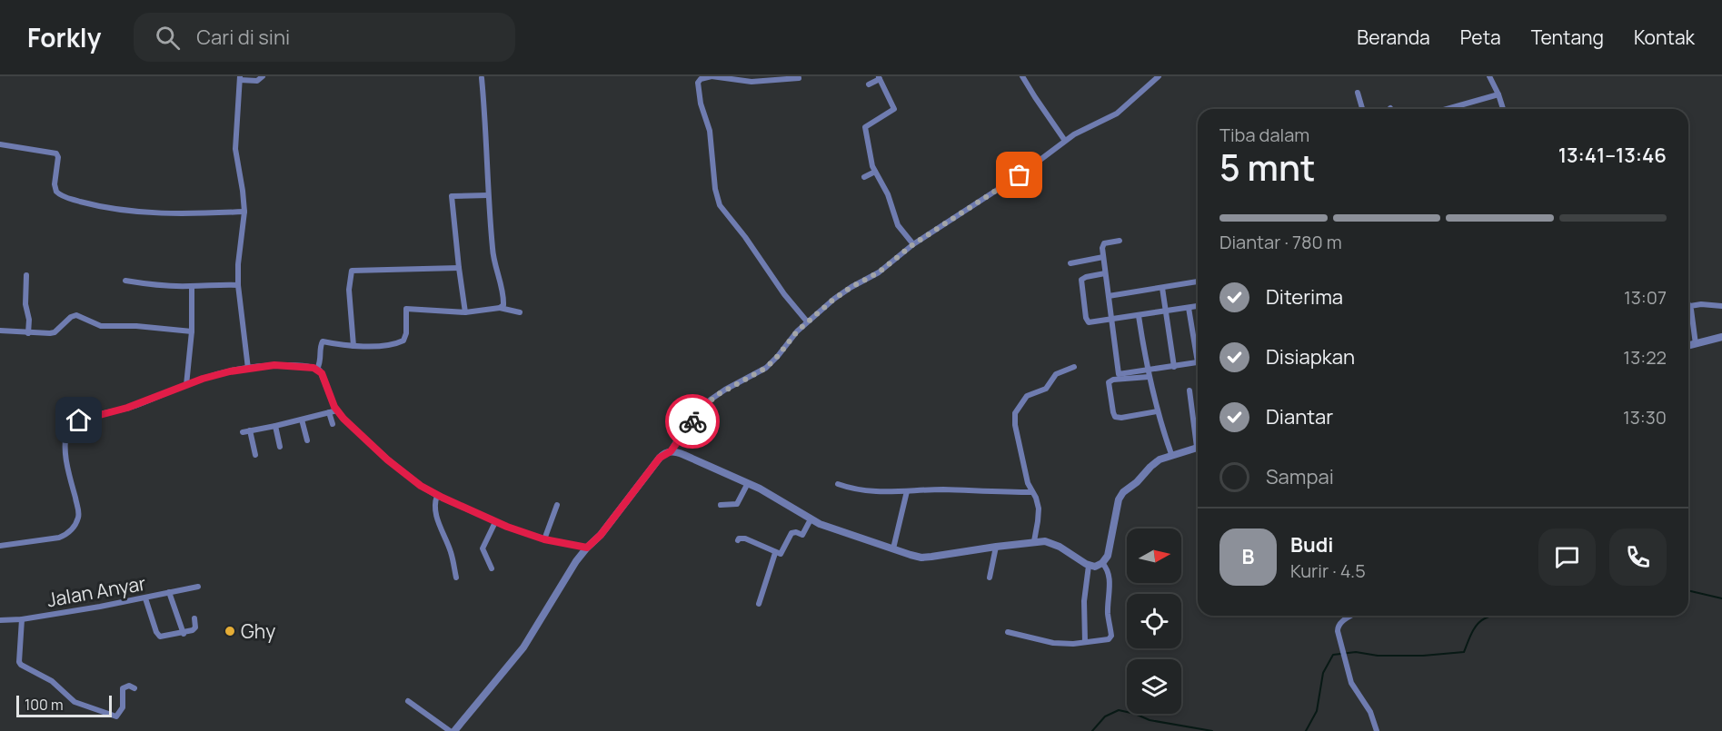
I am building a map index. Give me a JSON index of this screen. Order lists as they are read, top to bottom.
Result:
{
  "streets": {
    "street": ["Jalan Anyar"]
  },
  "places": ["Ghy"],
  "scale_bar": "100 m",
  "north": "right",
  "page": {
    "header": "Forkly",
    "search": "Cari di sini",
    "nav": [
      "Beranda",
      "Peta",
      "Tentang",
      "Kontak"
    ],
    "heading": ["5 mnt", "Tiba dalam", "13:41–13:46"],
    "panel": ["Budi", "Kurir · 4.5"],
    "bar": "Diantar · 780 m",
    "list": [
      ["Diterima", "13:07"],
      ["Disiapkan", "13:22"],
      ["Diantar", "13:30"],
      "Sampai"
    ],
    "round": "B",
    "scale": "100 m"
  }
}
